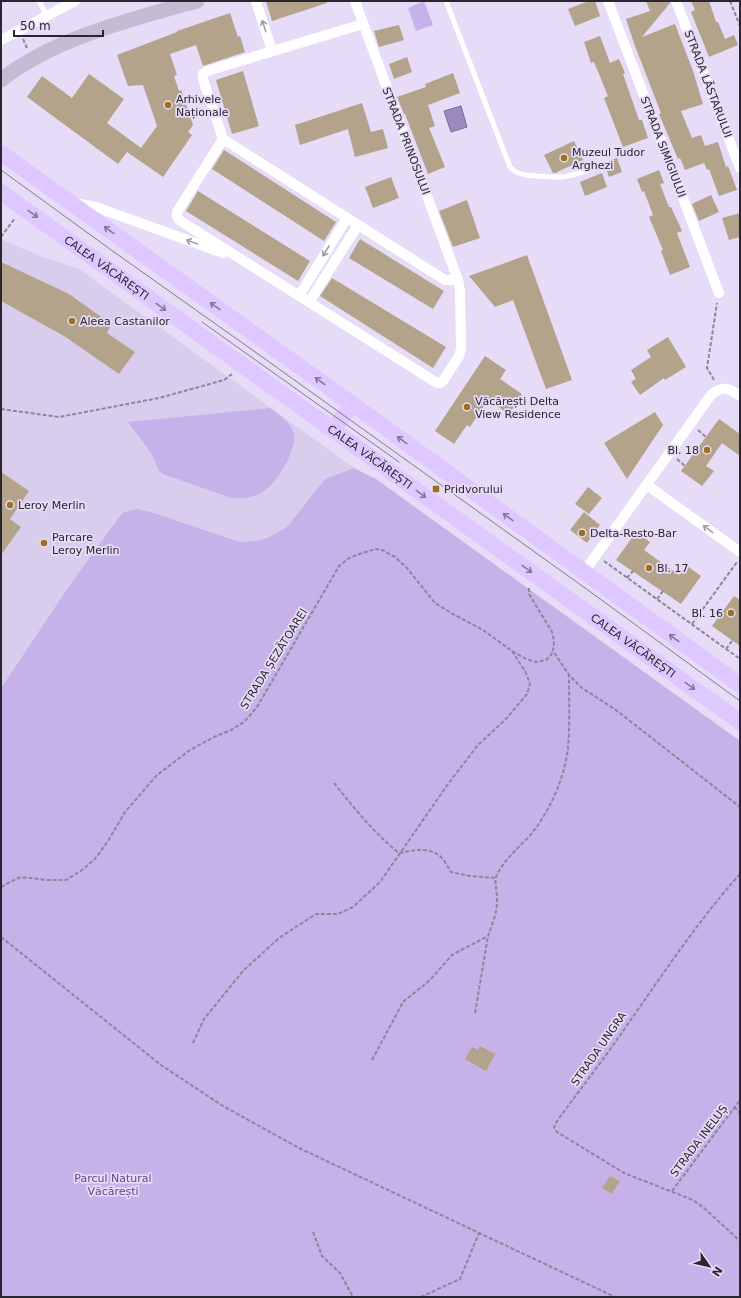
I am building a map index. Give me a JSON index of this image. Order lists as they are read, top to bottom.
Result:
{
  "streets": {
    "main road": ["CALEA VĂCĂREȘTI"],
    "street": ["STRADA LĂSTARULUI", "STRADA PRINOSULUI", "STRADA SIMIGIULUI"],
    "path": ["STRADA ȘEZĂTOAREI", "STRADA UNGRA", "STRADA INELUȘ"]
  },
  "crossings": [
    ["STRADA UNGRA", "STRADA INELUȘ"]
  ],
  "parks": ["Parcul Natural Văcărești"],
  "places": {
    "other": [
      "Arhivele Naționale",
      "Muzeul Tudor Arghezi",
      "Aleea Castanilor",
      "Văcărești Delta View Residence",
      "Bl. 18",
      "Leroy Merlin",
      "Delta-Resto-Bar",
      "Parcare Leroy Merlin",
      "Bl. 17",
      "Bl. 16"
    ],
    "transit": ["Pridvorului"]
  },
  "scale_bar": "50 m",
  "north": "bottom right"
}
